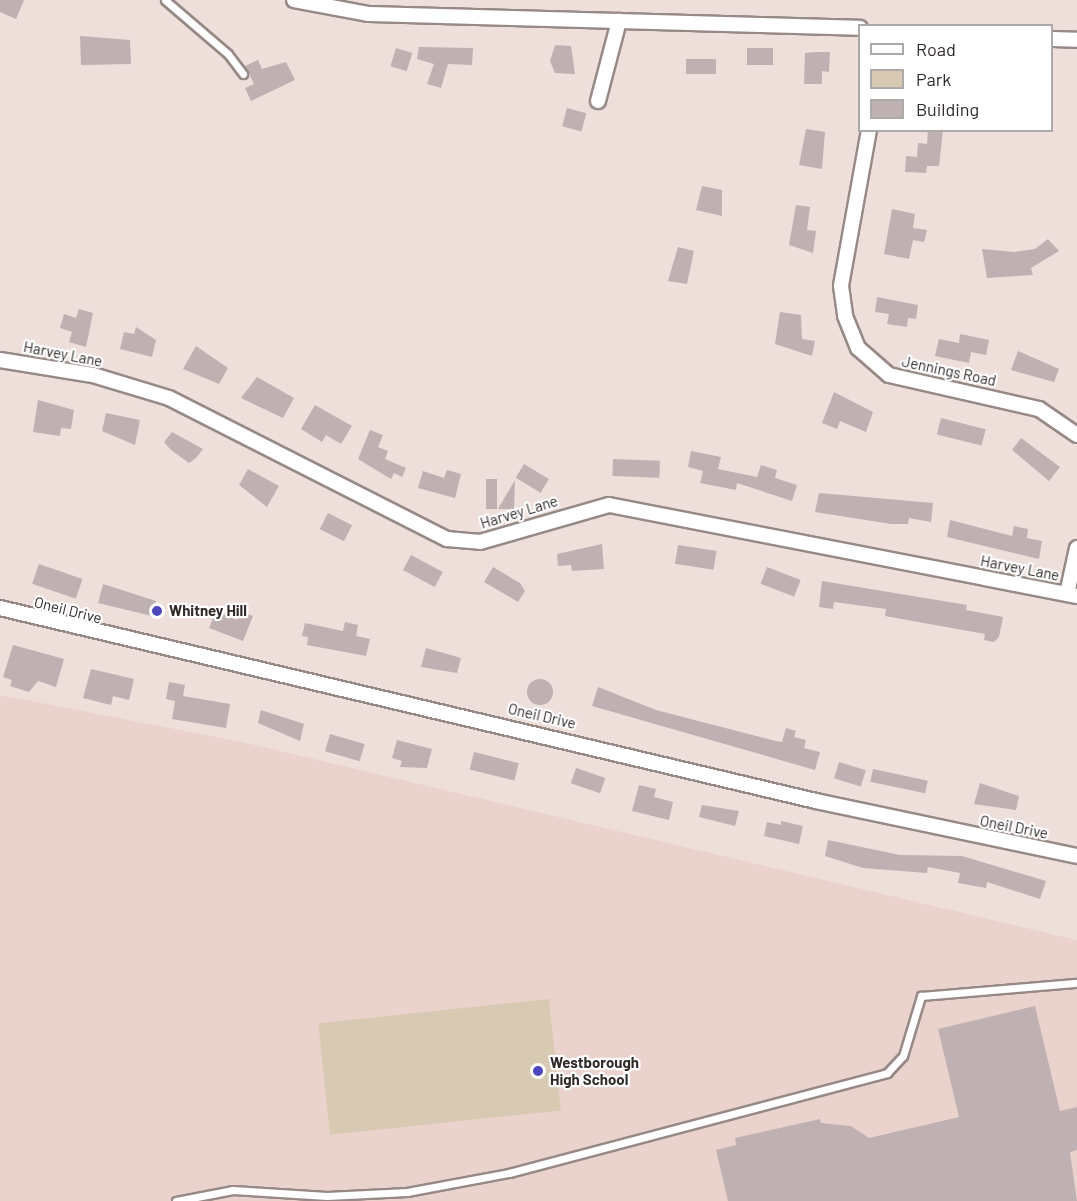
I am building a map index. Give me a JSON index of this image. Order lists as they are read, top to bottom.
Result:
{
  "streets": {
    "street": ["Harvey Lane", "Jennings Road", "Oneil Drive"]
  },
  "places": ["Whitney Hill", "Westborough High School"],
  "legend": ["Road", "Park", "Building"]
}
